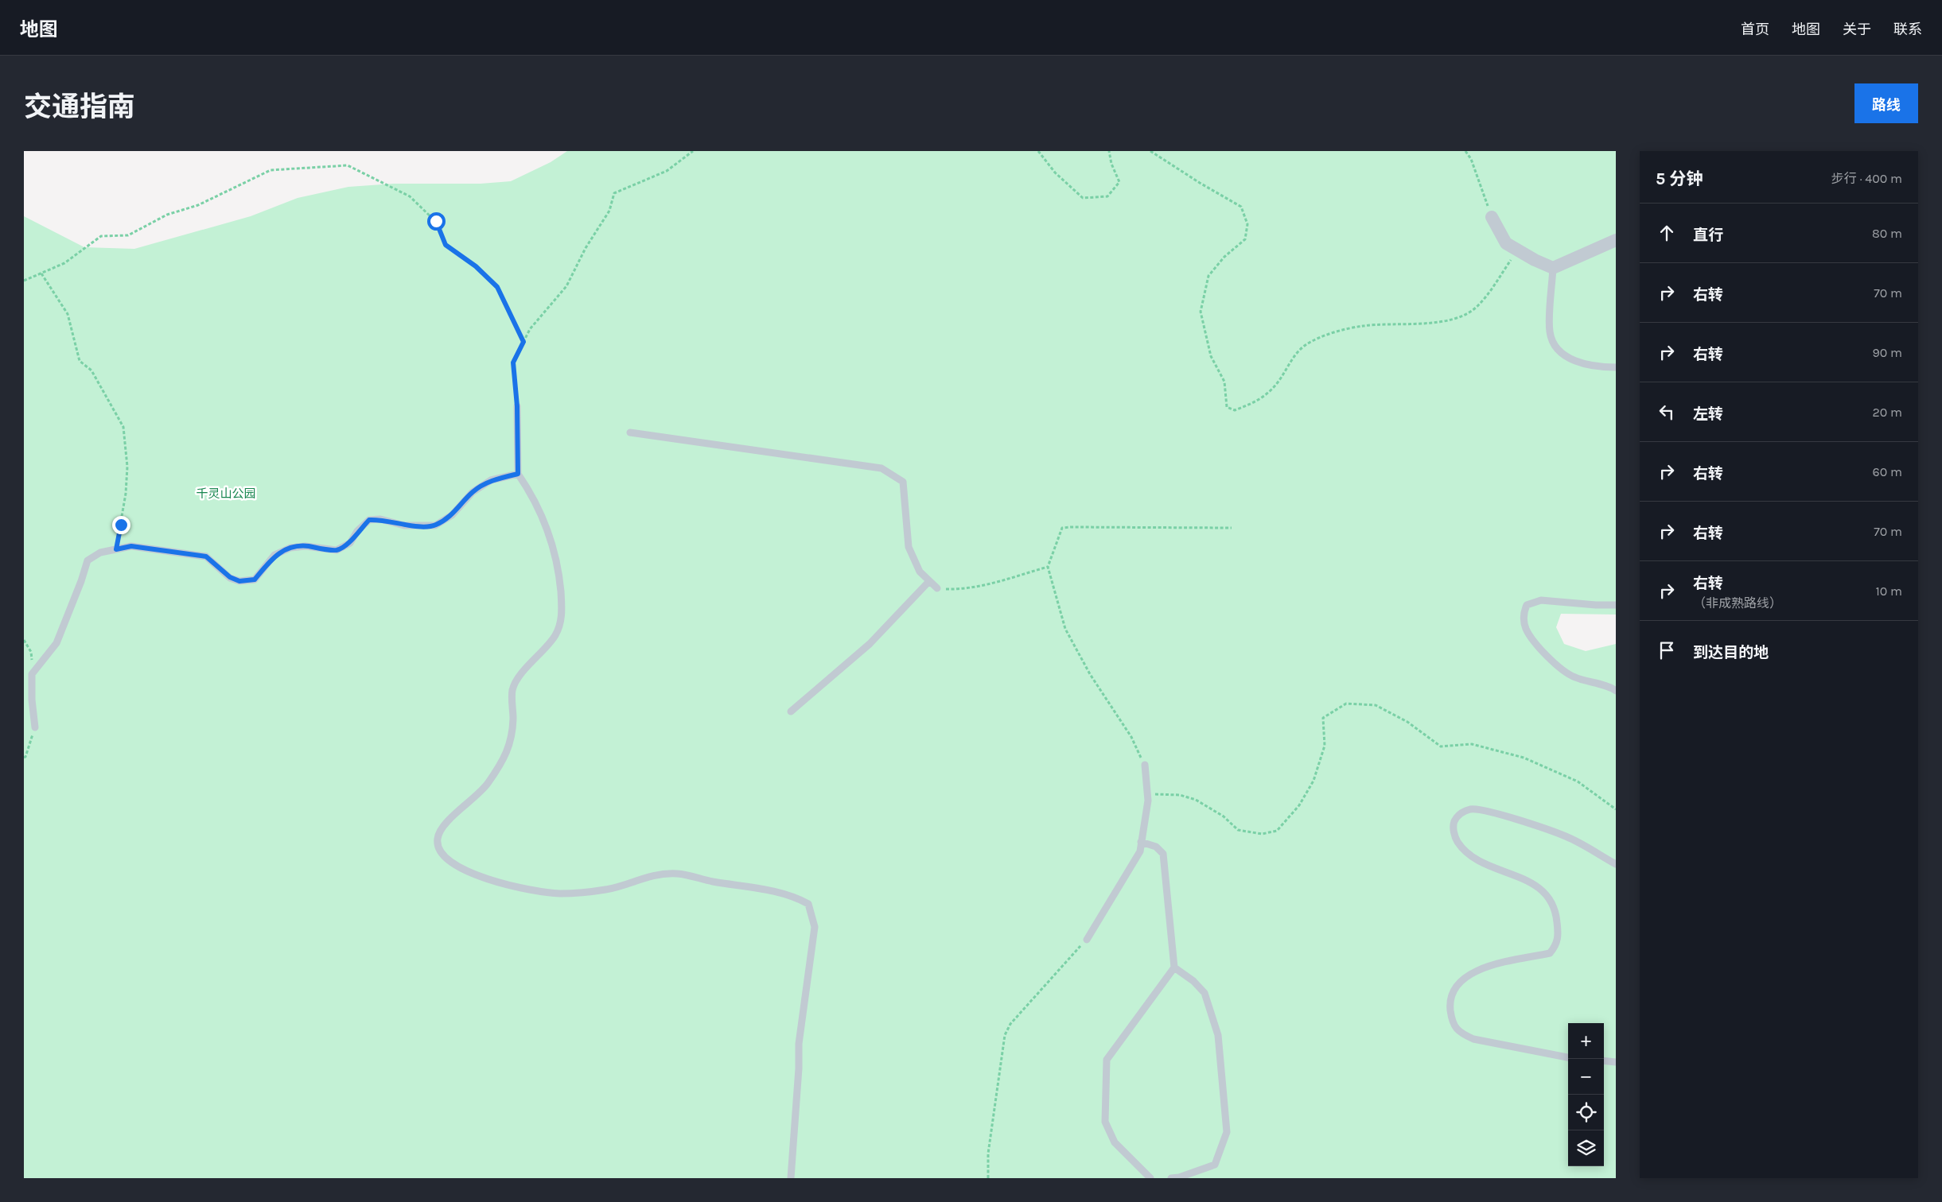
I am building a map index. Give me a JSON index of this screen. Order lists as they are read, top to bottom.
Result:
{
  "parks": ["千灵山公园"],
  "page": {
    "header": "地图",
    "nav": [
      "首页",
      "地图",
      "关于",
      "联系"
    ],
    "title": "交通指南",
    "buttons": "路线",
    "heading": ["5 分钟", "步行 · 400 m"],
    "list": [
      ["直行", "80 m"],
      ["右转", "70 m"],
      ["右转", "90 m"],
      ["左转", "20 m"],
      ["右转", "60 m"],
      ["右转", "70 m"],
      ["右转", "（非成熟路线）", "10 m"],
      "到达目的地"
    ],
    "map_buttons": ["+", "−"]
  }
}
